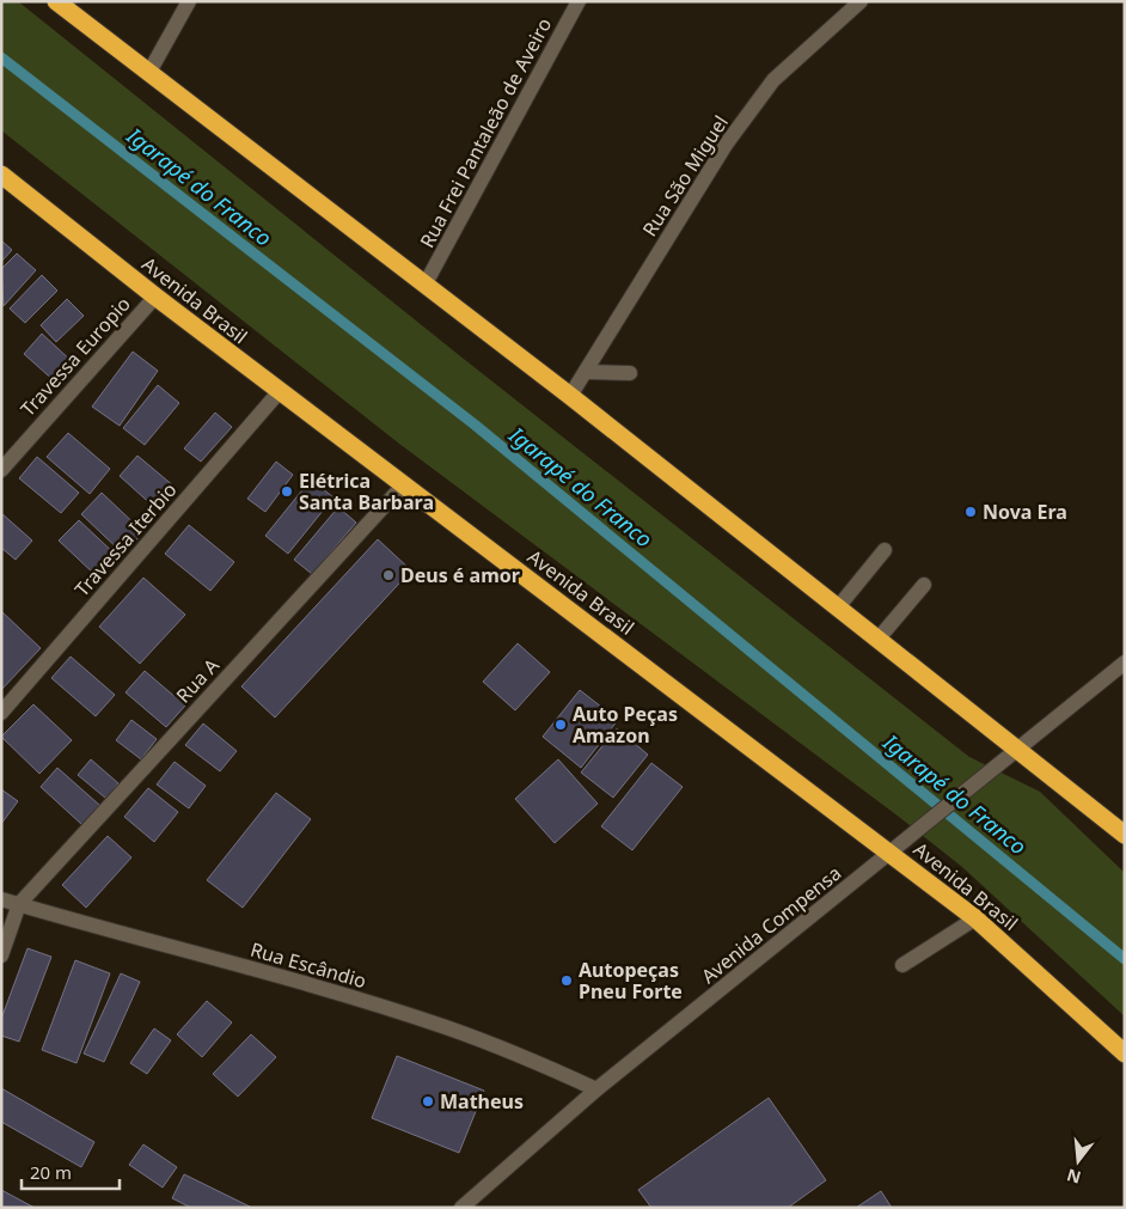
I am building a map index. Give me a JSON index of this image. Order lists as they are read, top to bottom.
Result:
{
  "streets": {
    "highway": ["Avenida Brasil"],
    "street": [
      "Rua Frei Pantaleão de Aveiro",
      "Rua São Miguel",
      "Travessa Europio",
      "Travessa Iterbio",
      "Rua A",
      "Avenida Compensa",
      "Rua Escândio"
    ]
  },
  "crossings": [
    ["Avenida Brasil", "Travessa Europio"],
    ["Avenida Brasil", "Travessa Iterbio"],
    ["Avenida Brasil", "Rua A"],
    ["Avenida Brasil", "Avenida Compensa"],
    ["Rua A", "Rua Escândio"],
    ["Avenida Compensa", "Rua Escândio"]
  ],
  "water": ["Igarapé do Franco"],
  "places": [
    "Elétrica Santa Barbara",
    "Nova Era",
    "Deus é amor",
    "Auto Peças Amazon",
    "Autopeças Pneu Forte",
    "Matheus"
  ],
  "scale_bar": "20 m",
  "north": "bottom"
}
